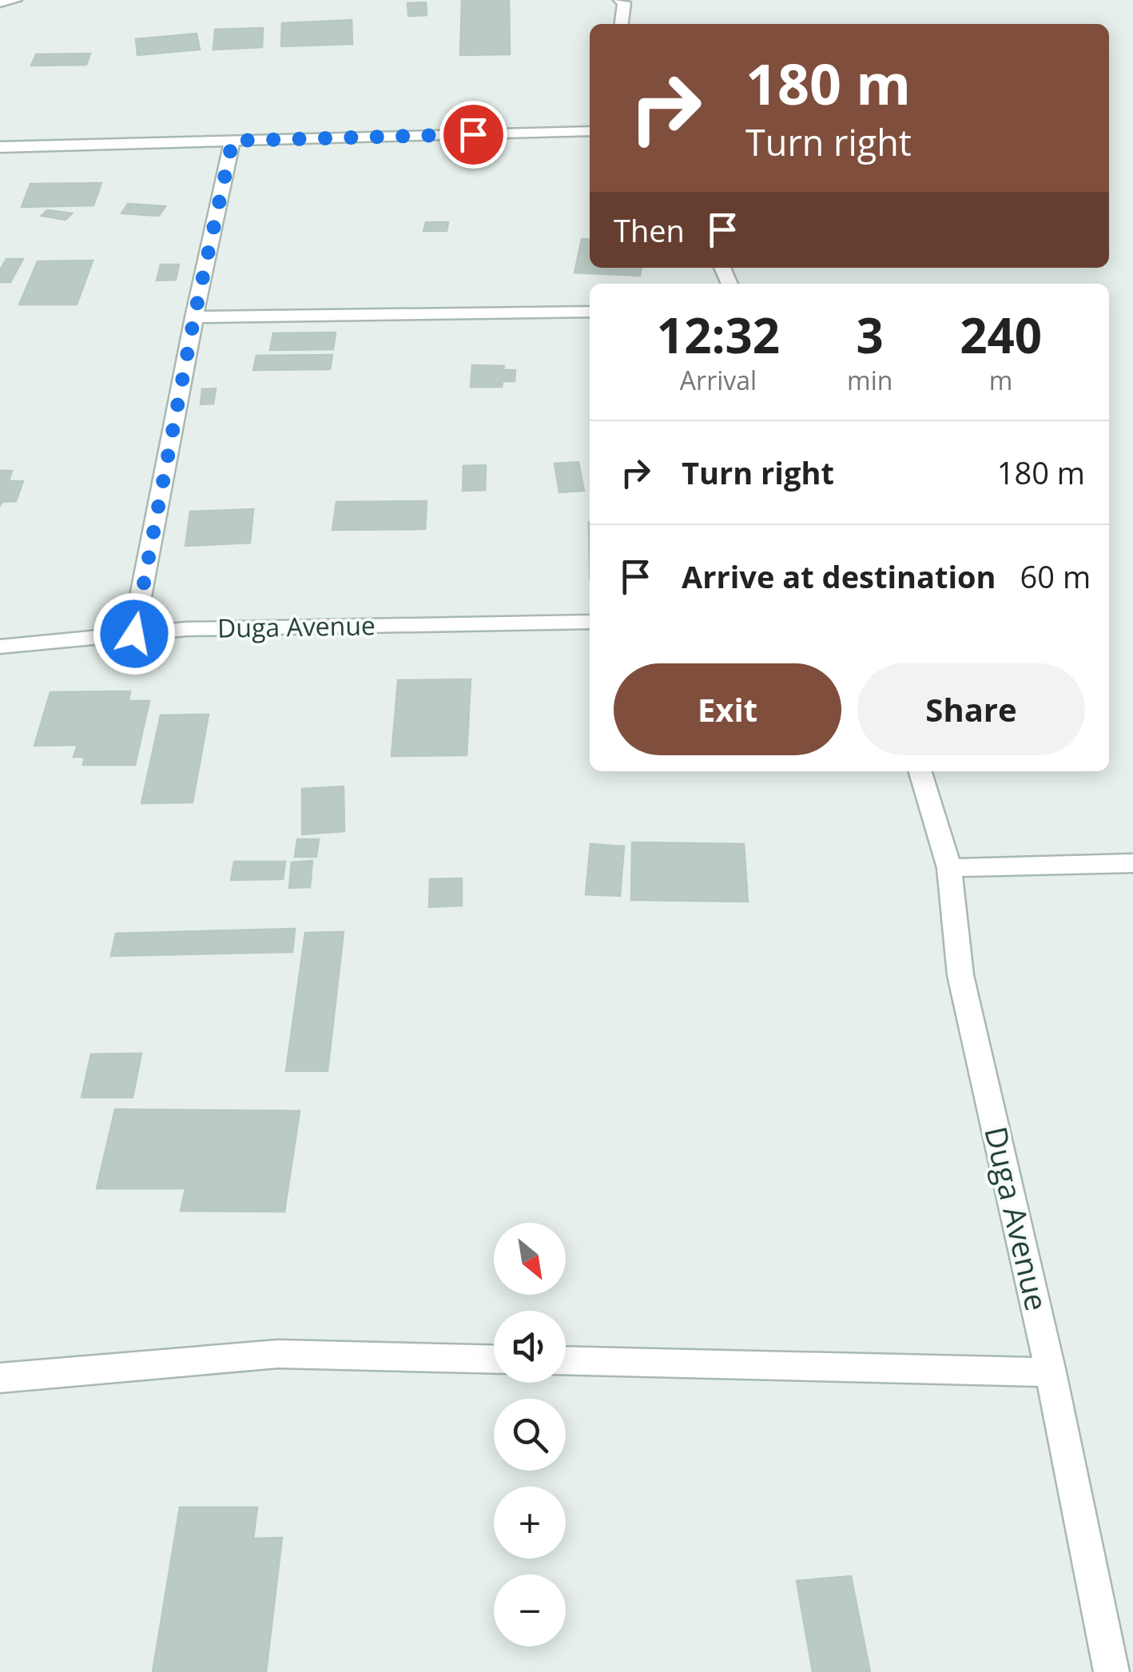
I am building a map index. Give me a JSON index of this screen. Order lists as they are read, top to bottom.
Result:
{
  "streets": {
    "street": ["Duga Avenue"]
  },
  "north": "bottom right",
  "page": {
    "turn": ["180 m", "Turn right"],
    "then": "Then",
    "eta": [
      "12:32",
      "Arrival",
      "3",
      "min",
      "240",
      "m"
    ],
    "list": [
      {
        "name": "Turn right",
        "value": "180 m"
      },
      {
        "name": "Arrive at destination",
        "value": "60 m"
      }
    ],
    "buttons": ["Exit", "Share"],
    "map_buttons": ["+", "−"]
  }
}
